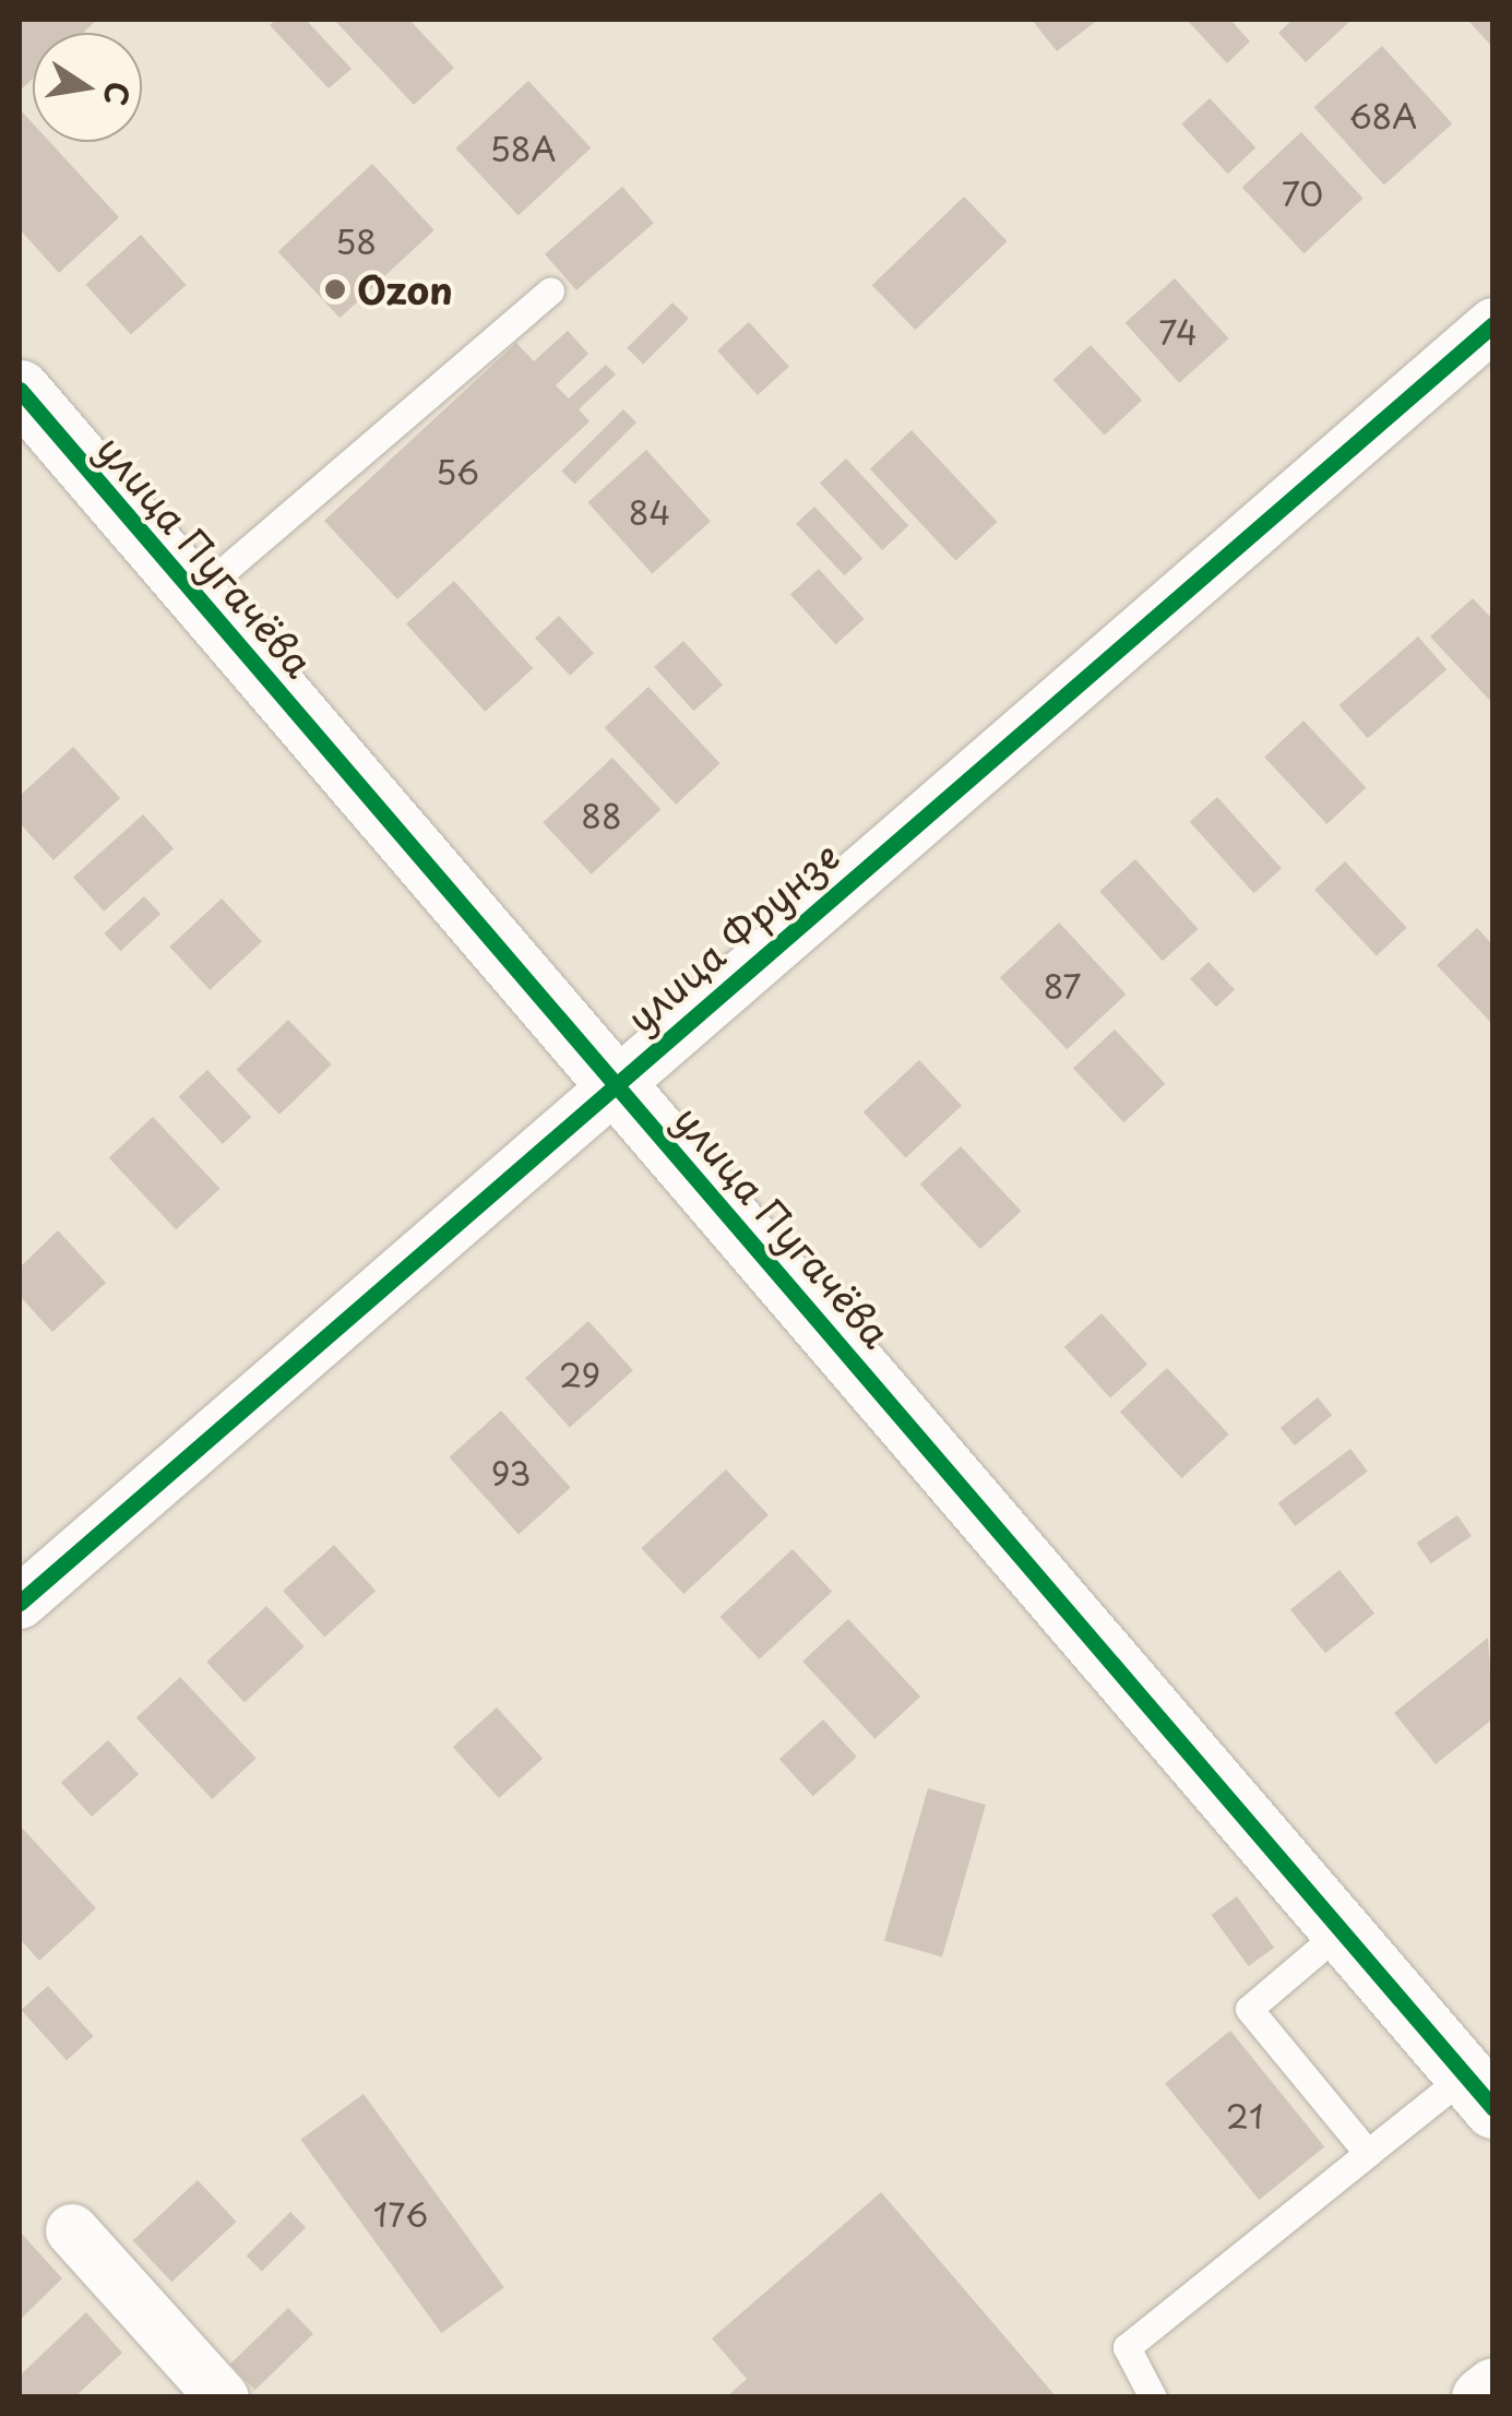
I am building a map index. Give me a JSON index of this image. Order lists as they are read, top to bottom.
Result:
{
  "streets": {
    "street": ["улица Пугачёва", "улица Фрунзе"]
  },
  "crossings": [
    ["улица Пугачёва", "улица Фрунзе"]
  ],
  "places": ["Ozon"],
  "house_numbers": [
    "68А",
    "58А",
    "70",
    "58",
    "74",
    "56",
    "84",
    "88",
    "87",
    "29",
    "93",
    "21",
    "176"
  ],
  "north": "right"
}
